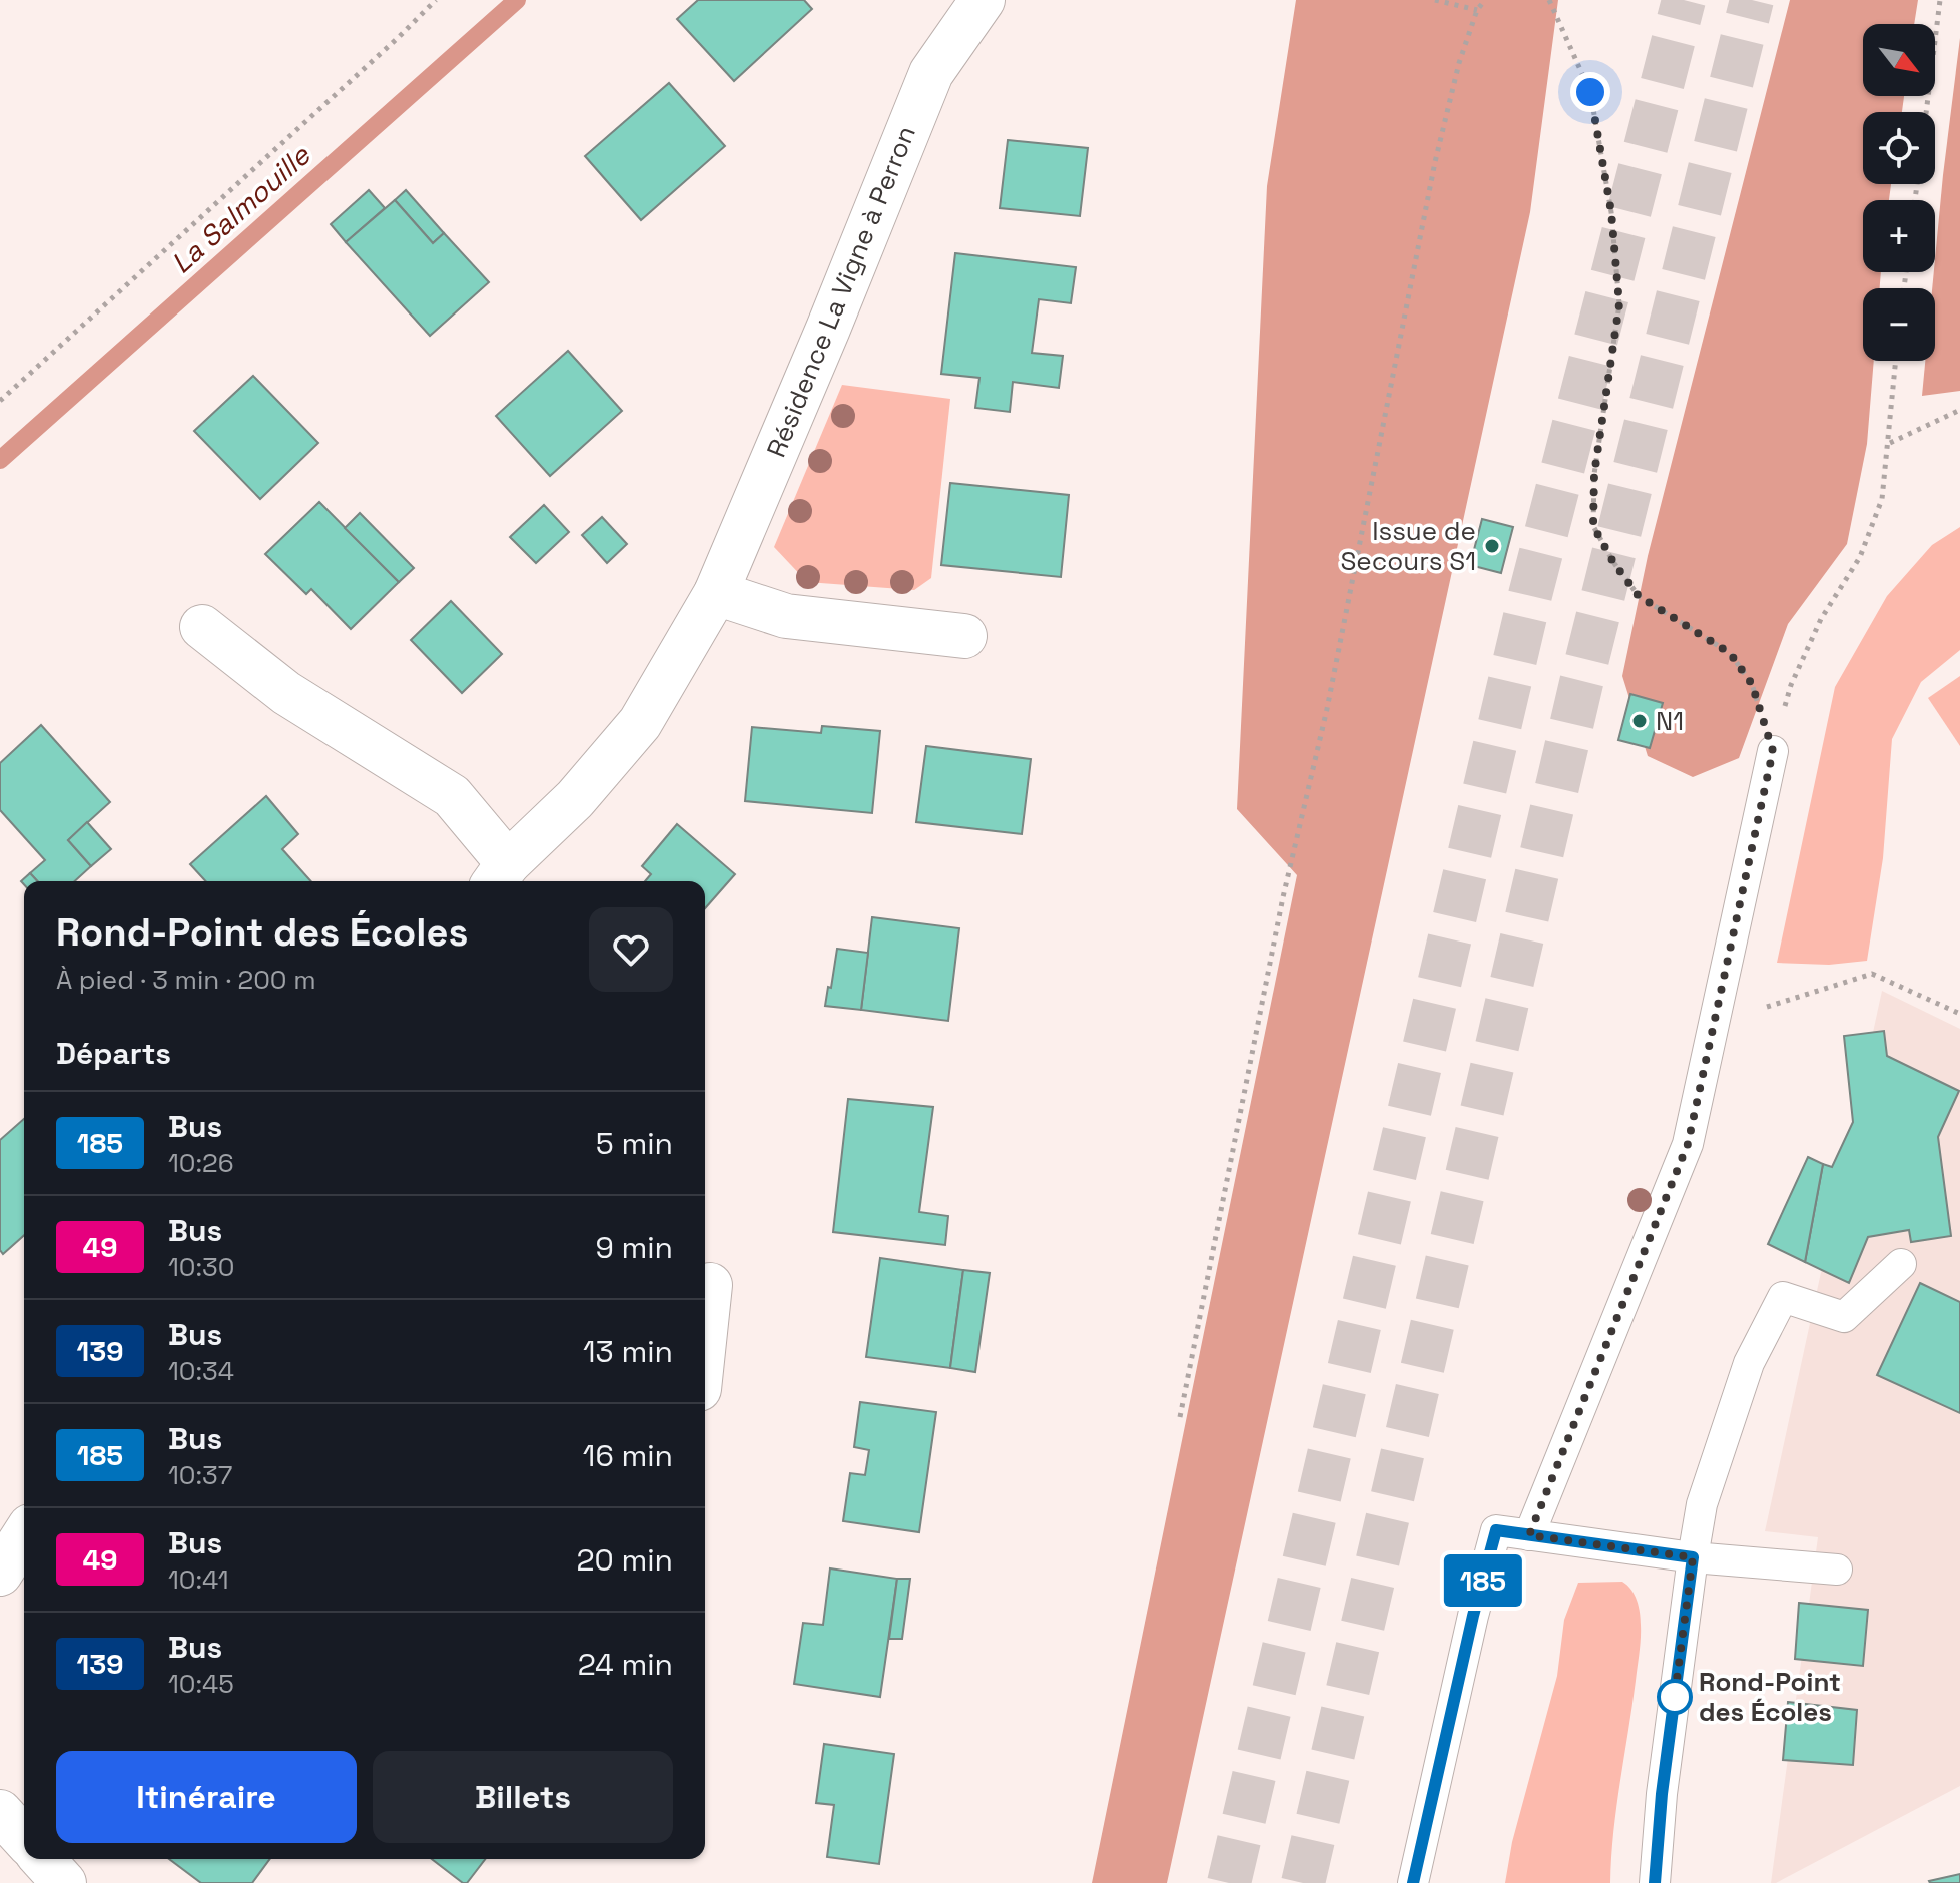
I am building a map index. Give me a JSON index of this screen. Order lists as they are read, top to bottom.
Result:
{
  "streets": {
    "street": ["Résidence La Vigne à Perron"]
  },
  "water": ["La Salmouille"],
  "places": ["Issue de Secours S1", "N1", "Rond-Point des Écoles"],
  "lines": ["bus line 185"],
  "north": "bottom right",
  "page": {
    "on_map": "185",
    "map_buttons": ["+", "−"],
    "heading": [
      ["Rond-Point des Écoles", "À pied · 3 min · 200 m"],
      "Départs"
    ],
    "list": [
      {
        "mark": "185",
        "name": "Bus",
        "note": "10:26",
        "value": "5 min"
      },
      {
        "mark": "49",
        "name": "Bus",
        "note": "10:30",
        "value": "9 min"
      },
      {
        "mark": "139",
        "name": "Bus",
        "note": "10:34",
        "value": "13 min"
      },
      {
        "mark": "185",
        "name": "Bus",
        "note": "10:37",
        "value": "16 min"
      },
      {
        "mark": "49",
        "name": "Bus",
        "note": "10:41",
        "value": "20 min"
      },
      {
        "mark": "139",
        "name": "Bus",
        "note": "10:45",
        "value": "24 min"
      }
    ],
    "buttons": ["Itinéraire", "Billets"]
  }
}
